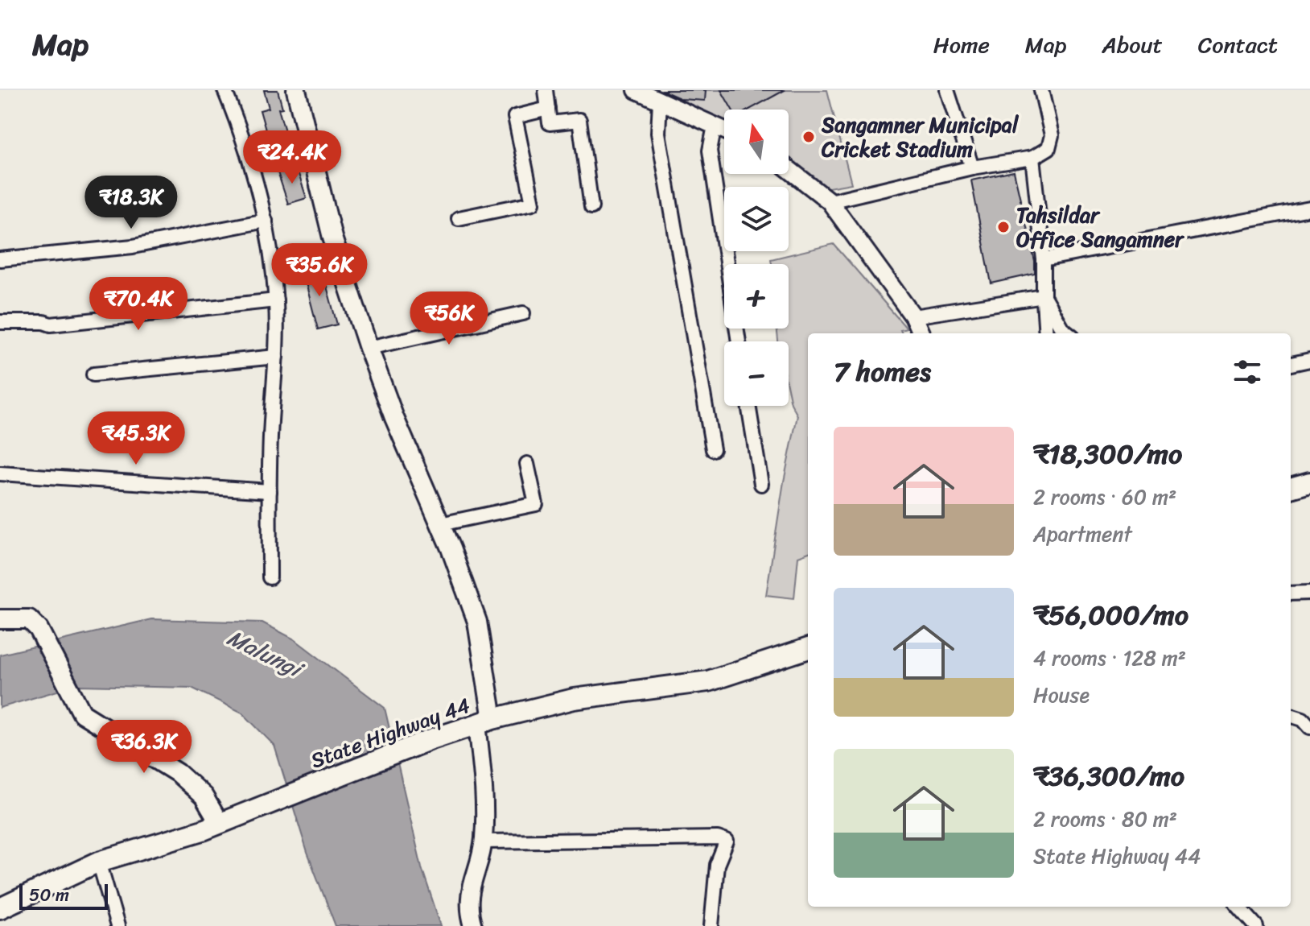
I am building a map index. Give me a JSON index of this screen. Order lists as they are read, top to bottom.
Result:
{
  "streets": {
    "main road": ["State Highway 44"]
  },
  "water": ["Malungi"],
  "places": ["Sangamner Municipal Cricket Stadium", "Tahsildar Office Sangamner"],
  "scale_bar": "50 m",
  "north": "top",
  "page": {
    "header": "Map",
    "nav": [
      "Home",
      "Map",
      "About",
      "Contact"
    ],
    "map_buttons": ["+", "−"],
    "price": [
      "₹24.4K",
      "₹18.3K",
      "₹35.6K",
      "₹70.4K",
      "₹56K",
      "₹45.3K",
      "₹36.3K"
    ],
    "heading": "7 homes",
    "list": [
      {
        "name": "₹18,300/mo",
        "note": "2 rooms · 60 m² · Apartment"
      },
      {
        "name": "₹56,000/mo",
        "note": "4 rooms · 128 m² · House"
      },
      {
        "name": "₹36,300/mo",
        "note": "2 rooms · 80 m² · State Highway 44"
      }
    ],
    "scale": "50 m"
  }
}
